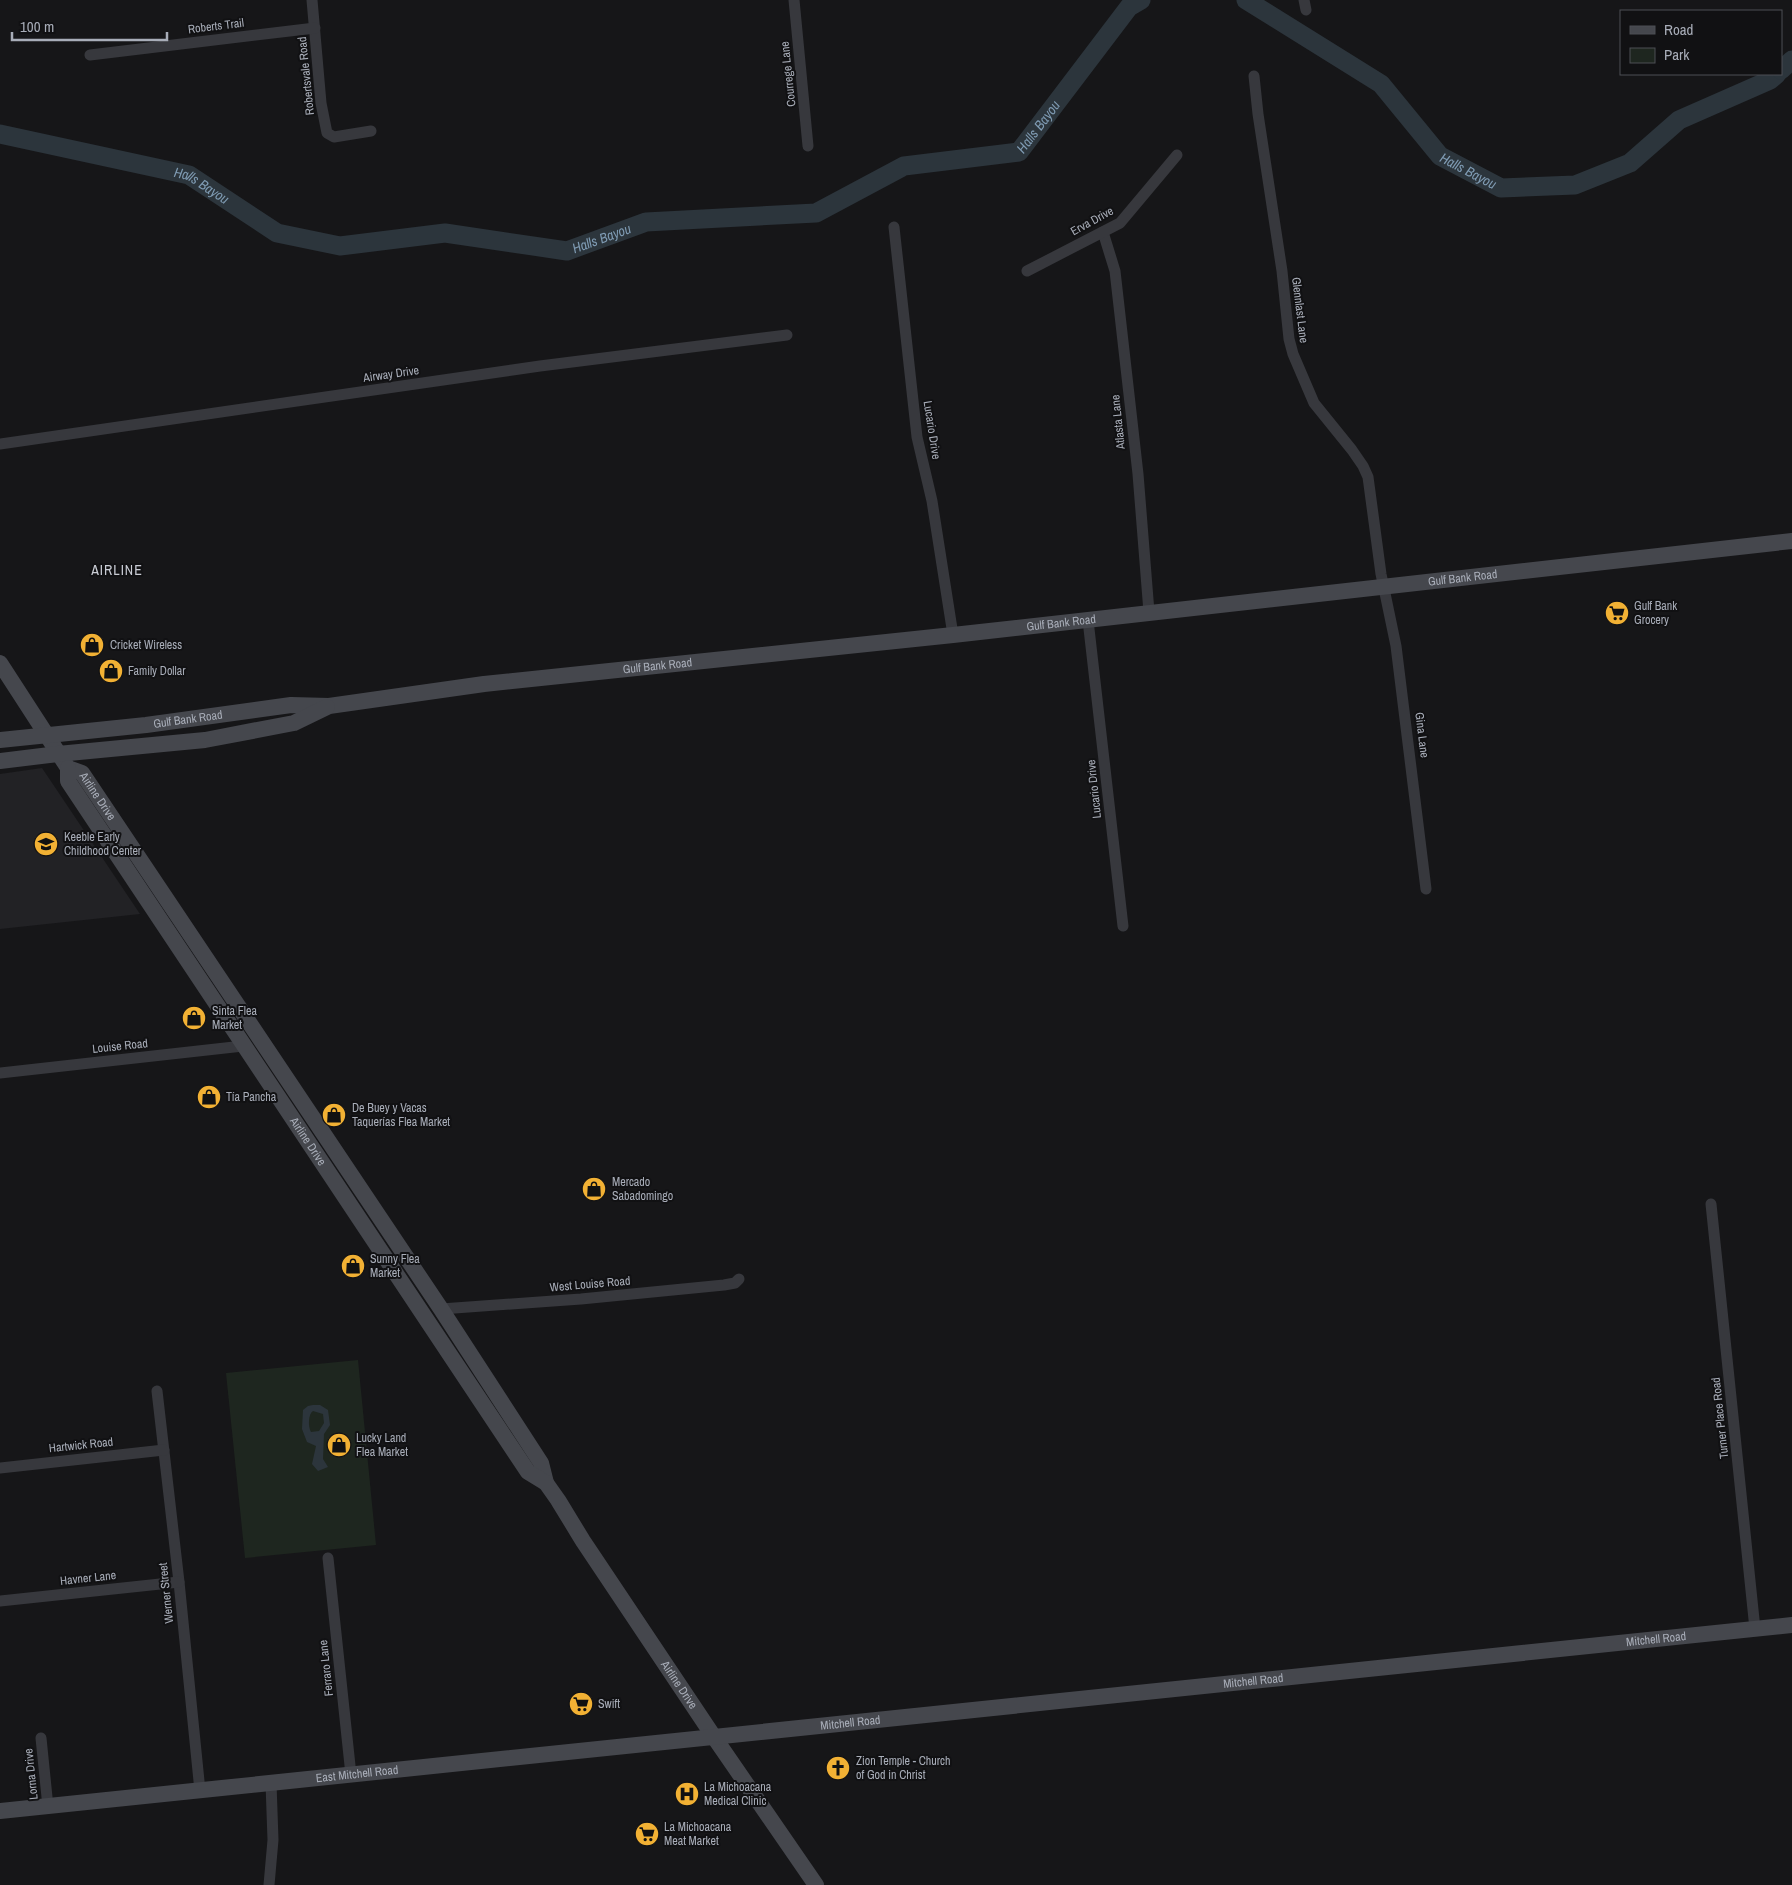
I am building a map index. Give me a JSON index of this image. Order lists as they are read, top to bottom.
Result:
{
  "streets": {
    "main road": [
      "Gulf Bank Road",
      "Airline Drive",
      "Mitchell Road",
      "East Mitchell Road"
    ],
    "street": [
      "Roberts Trail",
      "Courrege Lane",
      "Robertsvale Road",
      "Erva Drive",
      "Glennlast Lane",
      "Airway Drive",
      "Atlasta Lane",
      "Lucario Drive",
      "Gina Lane",
      "Louise Road",
      "West Louise Road",
      "Turner Place Road",
      "Hartwick Road",
      "Havner Lane",
      "Werner Street",
      "Ferraro Lane",
      "Lorna Drive"
    ]
  },
  "crossings": [
    ["Roberts Trail", "Robertsvale Road"],
    ["Erva Drive", "Atlasta Lane"],
    ["Glennlast Lane", "Gulf Bank Road"],
    ["Glennlast Lane", "Gina Lane"],
    ["Atlasta Lane", "Gulf Bank Road"],
    ["Lucario Drive", "Gulf Bank Road"],
    ["Gulf Bank Road", "Gina Lane"],
    ["Gulf Bank Road", "Airline Drive"],
    ["Airline Drive", "Louise Road"],
    ["Airline Drive", "West Louise Road"],
    ["Airline Drive", "Mitchell Road"],
    ["Airline Drive", "East Mitchell Road"],
    ["Turner Place Road", "Mitchell Road"],
    ["Hartwick Road", "Werner Street"],
    ["Havner Lane", "Werner Street"],
    ["Werner Street", "East Mitchell Road"],
    ["Mitchell Road", "East Mitchell Road"],
    ["Ferraro Lane", "East Mitchell Road"],
    ["Lorna Drive", "East Mitchell Road"]
  ],
  "districts": ["AIRLINE"],
  "water": ["Halls Bayou"],
  "places": {
    "supermarket": ["Gulf Bank Grocery", "Swift", "La Michoacana Meat Market"],
    "shop": [
      "Cricket Wireless",
      "Family Dollar",
      "Sinta Flea Market",
      "Tía Pancha",
      "De Buey y Vacas Taquerías Flea Market",
      "Mercado Sabadomingo",
      "Sunny Flea Market",
      "Lucky Land Flea Market"
    ],
    "school or university": ["Keeble Early Childhood Center"],
    "church": ["Zion Temple - Church of God in Christ"],
    "hospital": ["La Michoacana Medical Clinic"]
  },
  "legend": ["Road", "Park"],
  "scale_bar": "100 m"
}
